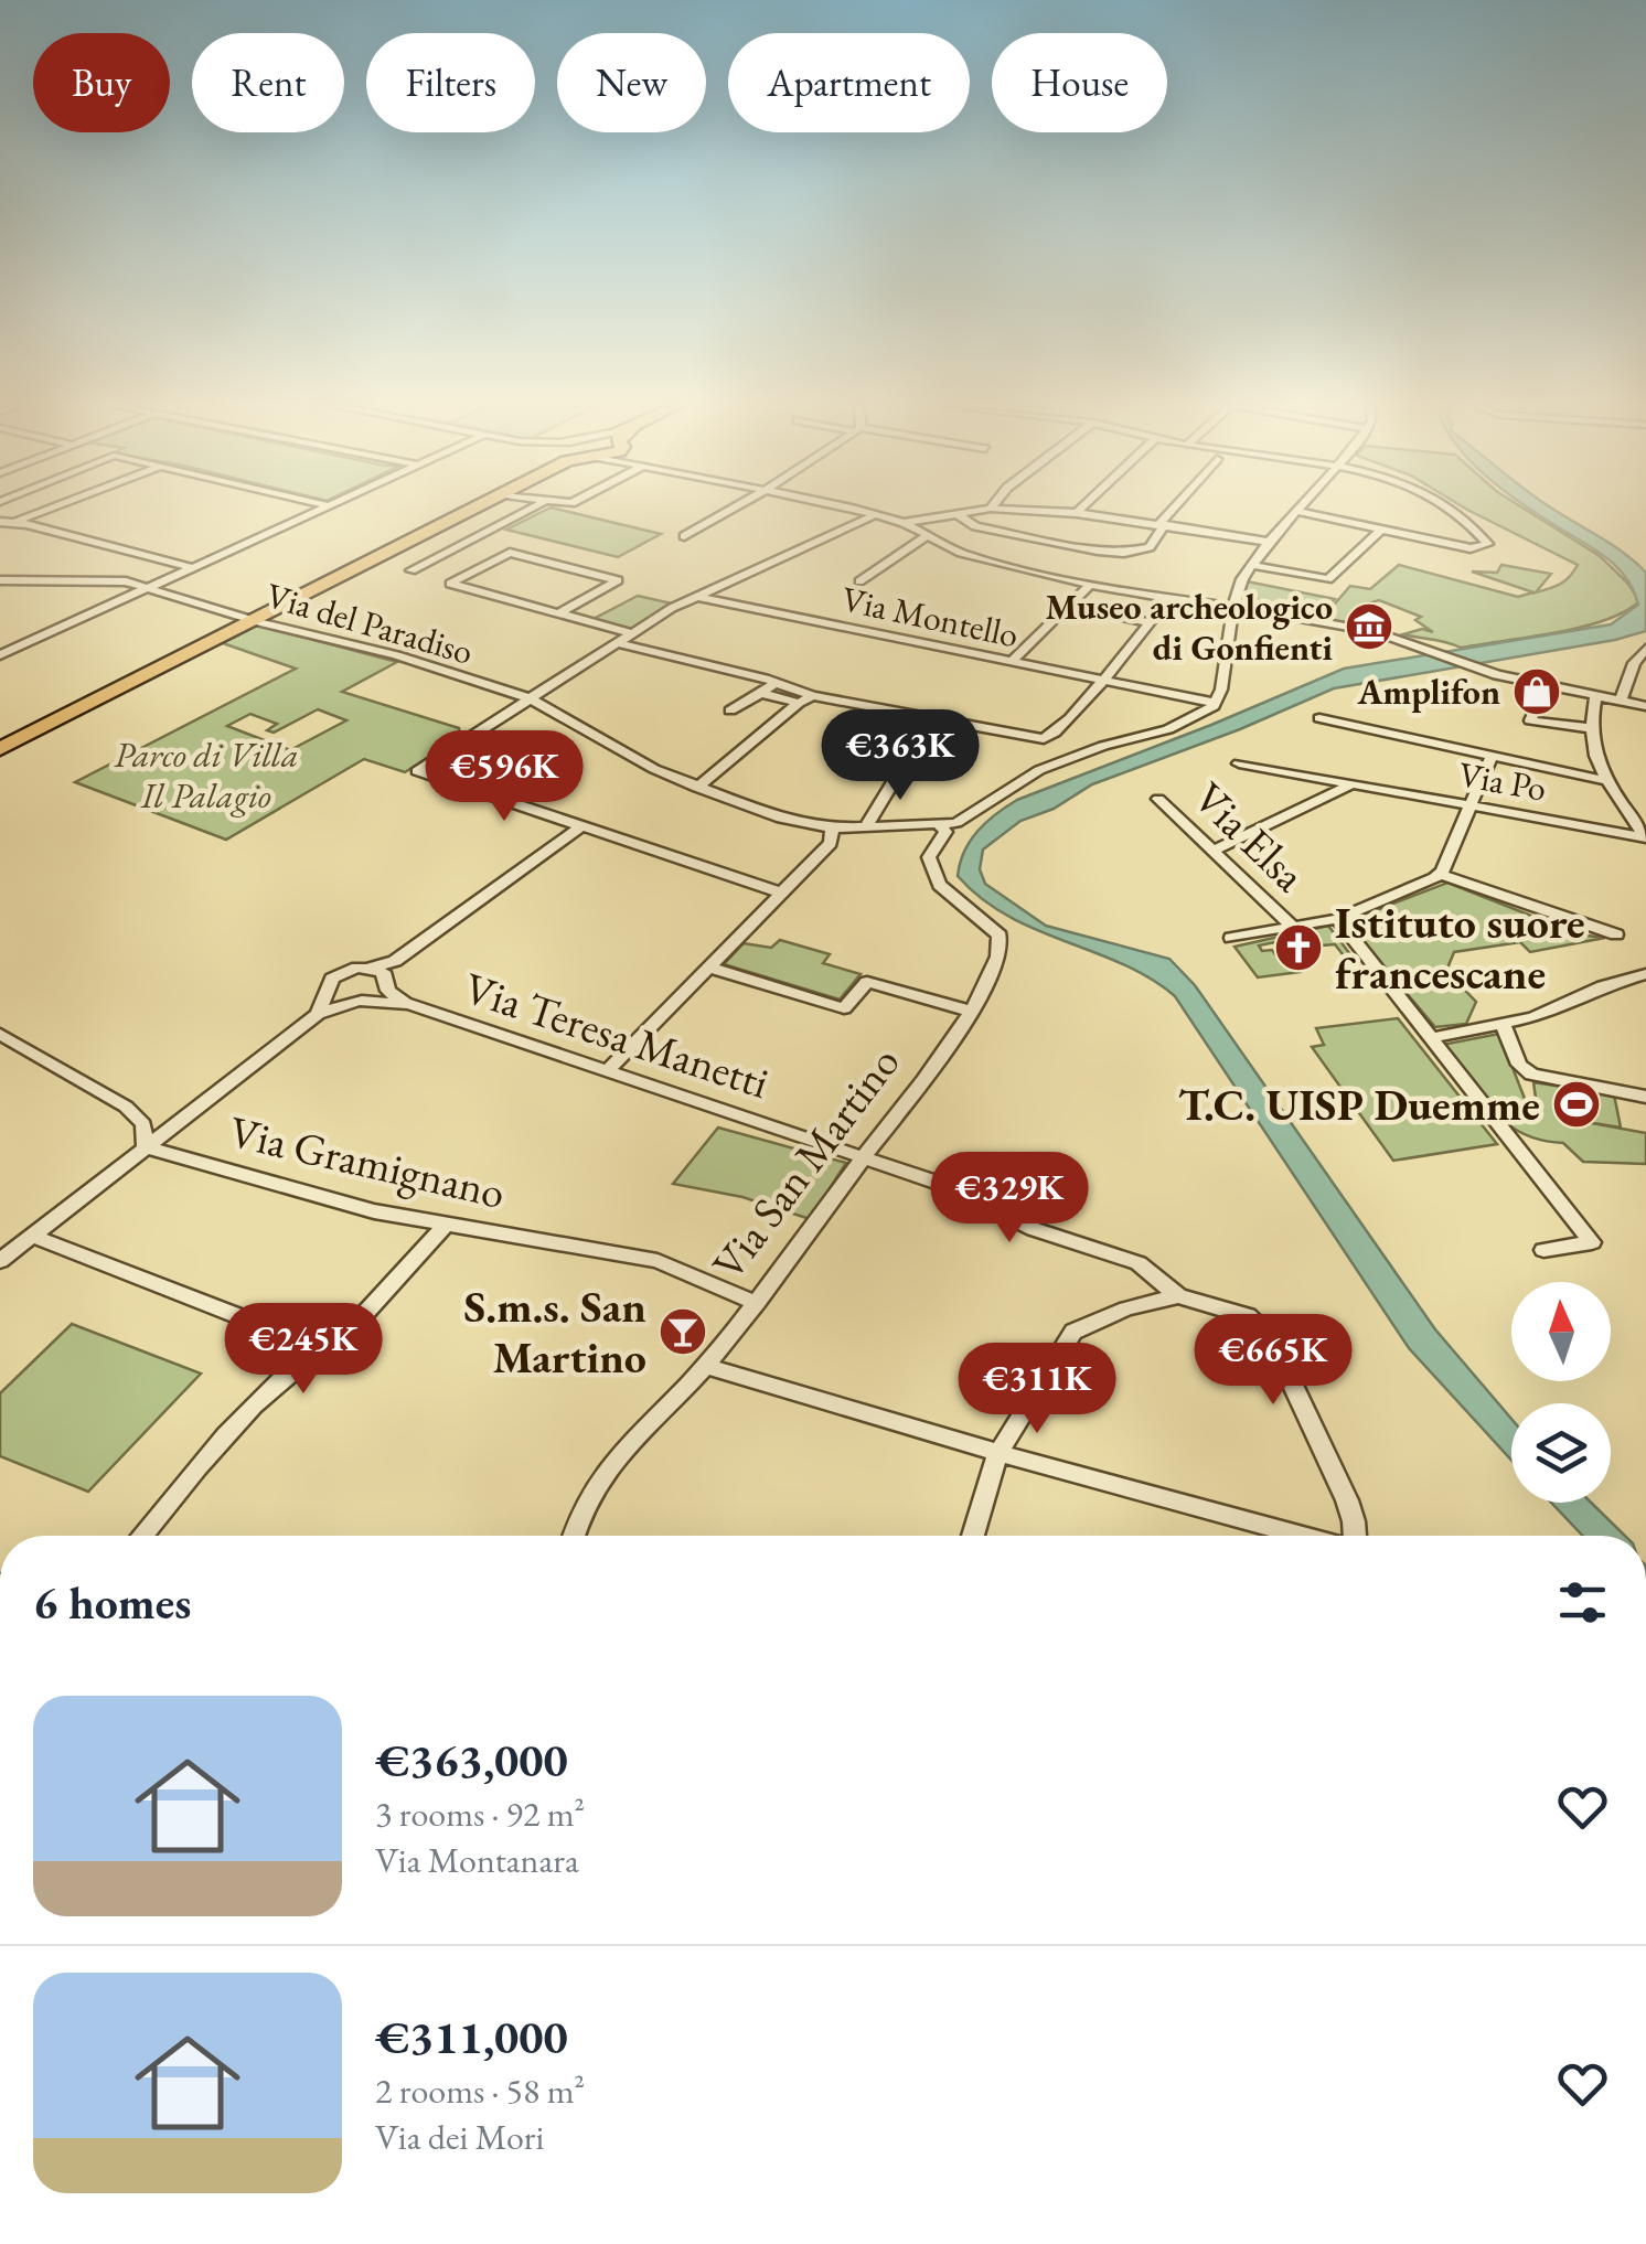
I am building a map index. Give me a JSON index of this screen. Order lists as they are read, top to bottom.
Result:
{
  "streets": {
    "street": [
      "Via Montello",
      "Via del Paradiso",
      "Via Po",
      "Via Elsa",
      "Via Teresa Manetti",
      "Via Gramignano",
      "Via San Martino"
    ]
  },
  "crossings": [
    ["Via del Paradiso", "Via San Martino"],
    ["Via Teresa Manetti", "Via San Martino"],
    ["Via Gramignano", "Via San Martino"]
  ],
  "parks": ["Parco di Villa Il Palagio"],
  "places": {
    "museum": ["Museo archeologico di Gonfienti"],
    "shop": ["Amplifon"],
    "church": ["Istituto suore francescane"],
    "sports": ["T.C. UISP Duemme"],
    "bar": ["S.m.s. San Martino"]
  },
  "north": "top",
  "page": {
    "chip": [
      "Buy",
      "Rent",
      "Filters",
      "New",
      "Apartment",
      "House"
    ],
    "price": [
      "€363K",
      "€596K",
      "€329K",
      "€245K",
      "€665K",
      "€311K"
    ],
    "heading": "6 homes",
    "list": [
      {
        "name": "€363,000",
        "note": "3 rooms · 92 m² · Via Montanara"
      },
      {
        "name": "€311,000",
        "note": "2 rooms · 58 m² · Via dei Mori"
      }
    ]
  }
}
